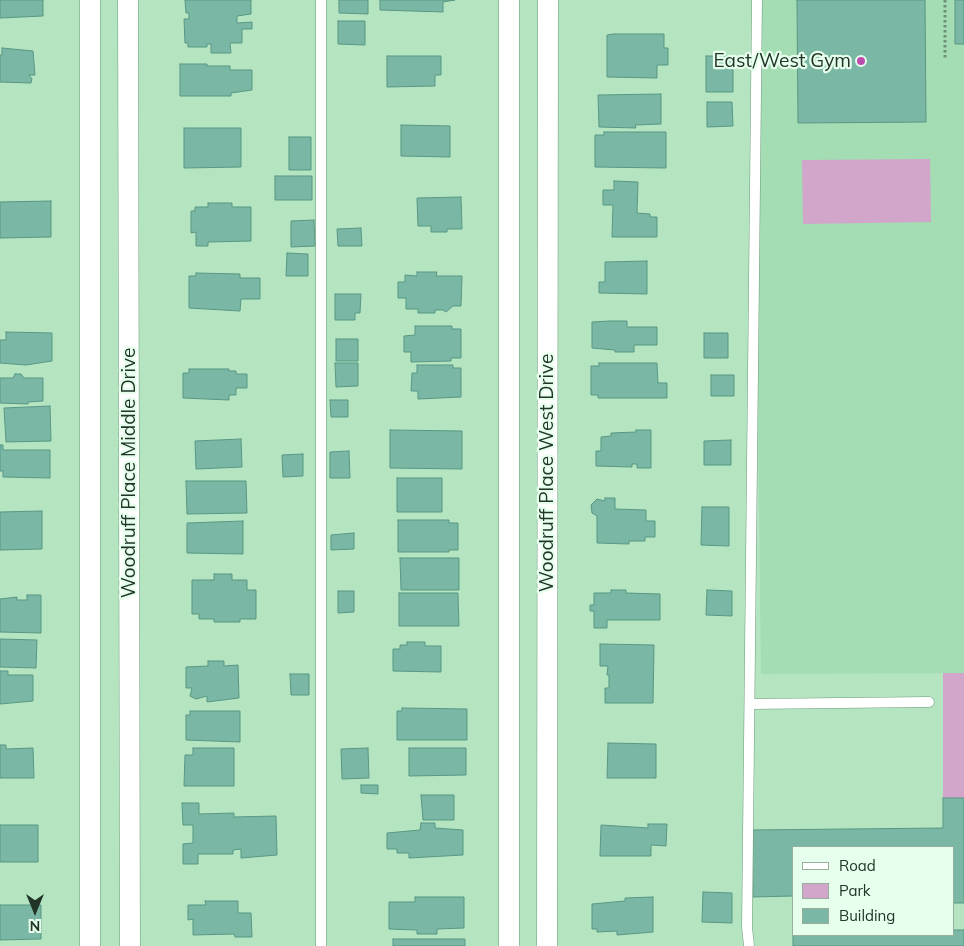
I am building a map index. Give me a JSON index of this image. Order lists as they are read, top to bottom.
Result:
{
  "streets": {
    "street": ["Woodruff Place Middle Drive", "Woodruff Place West Drive"]
  },
  "places": ["East/West Gym"],
  "legend": ["Road", "Park", "Building"],
  "north": "bottom"
}
